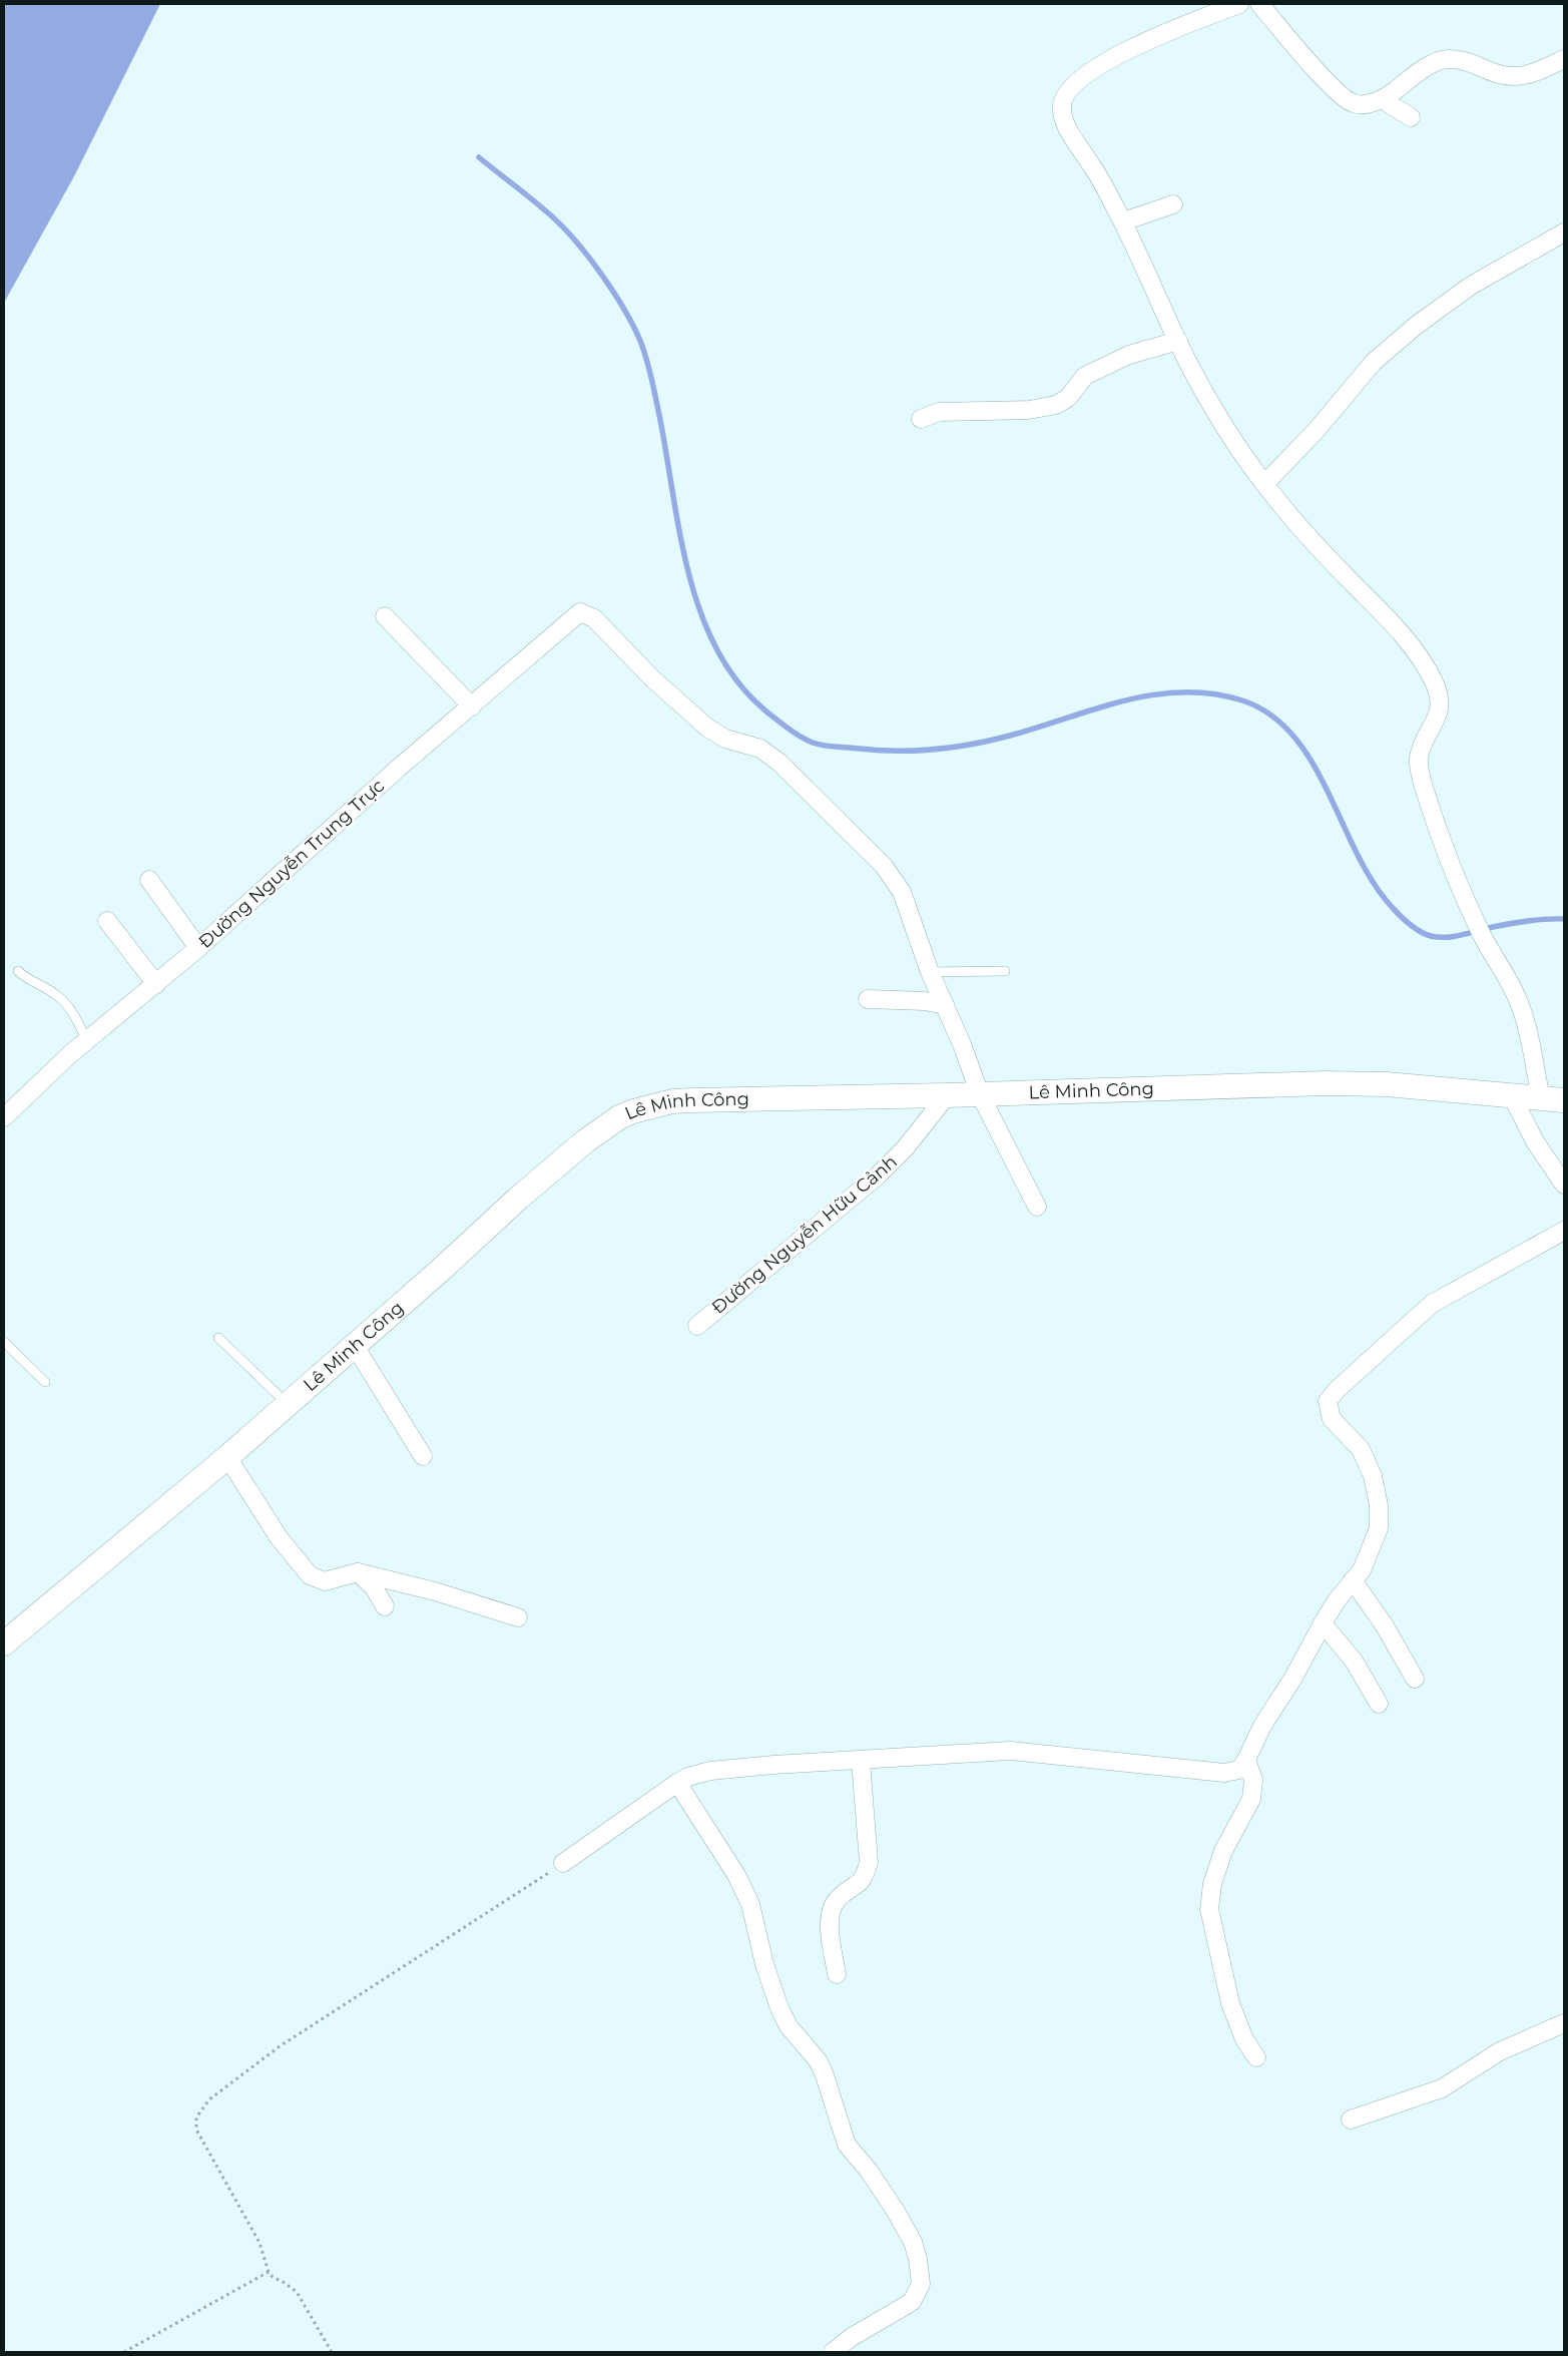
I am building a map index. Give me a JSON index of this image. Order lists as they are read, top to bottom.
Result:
{
  "streets": {
    "main road": ["Lê Minh Công"],
    "street": ["Đường Nguyễn Trung Trực", "Đường Nguyễn Hữu Cảnh"]
  },
  "crossings": [
    ["Lê Minh Công", "Đường Nguyễn Hữu Cảnh"]
  ]
}
